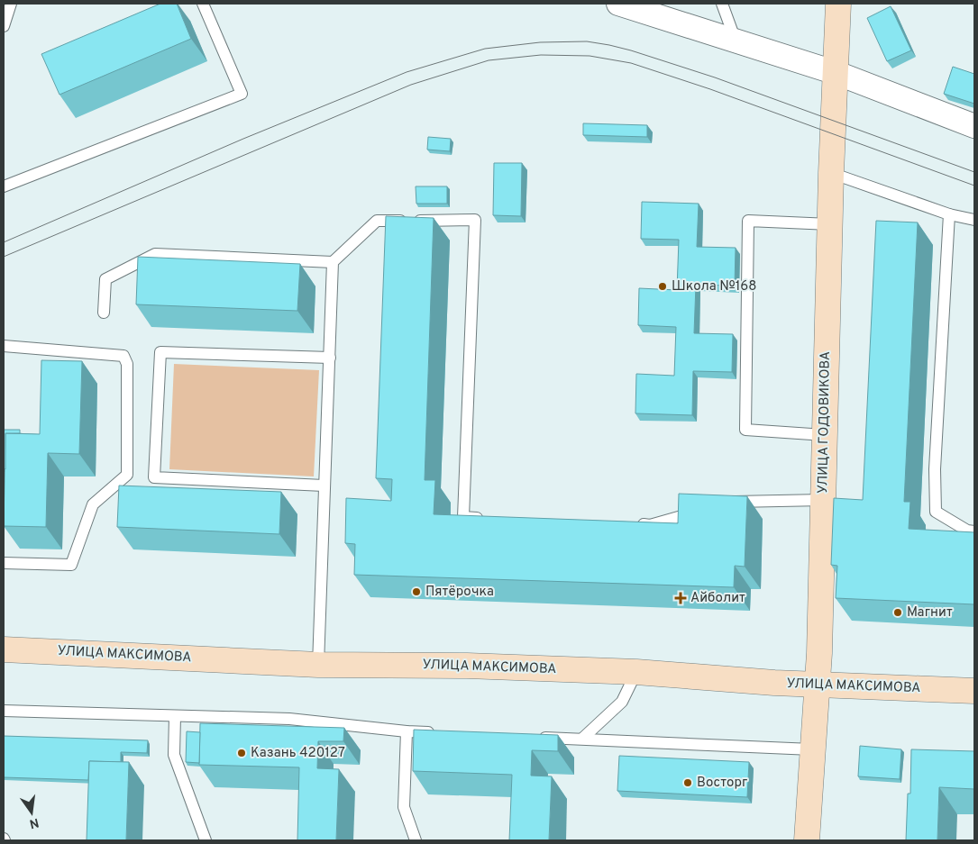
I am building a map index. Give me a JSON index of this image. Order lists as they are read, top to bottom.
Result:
{
  "streets": {
    "main road": ["УЛИЦА ГОДОВИКОВА", "УЛИЦА МАКСИМОВА"]
  },
  "crossings": [
    ["УЛИЦА ГОДОВИКОВА", "УЛИЦА МАКСИМОВА"]
  ],
  "places": {
    "other": [
      "Школа №168",
      "Пятёрочка",
      "Магнит",
      "Казань 420127",
      "Восторг"
    ],
    "health": ["Айболит"]
  },
  "north": "bottom"
}
